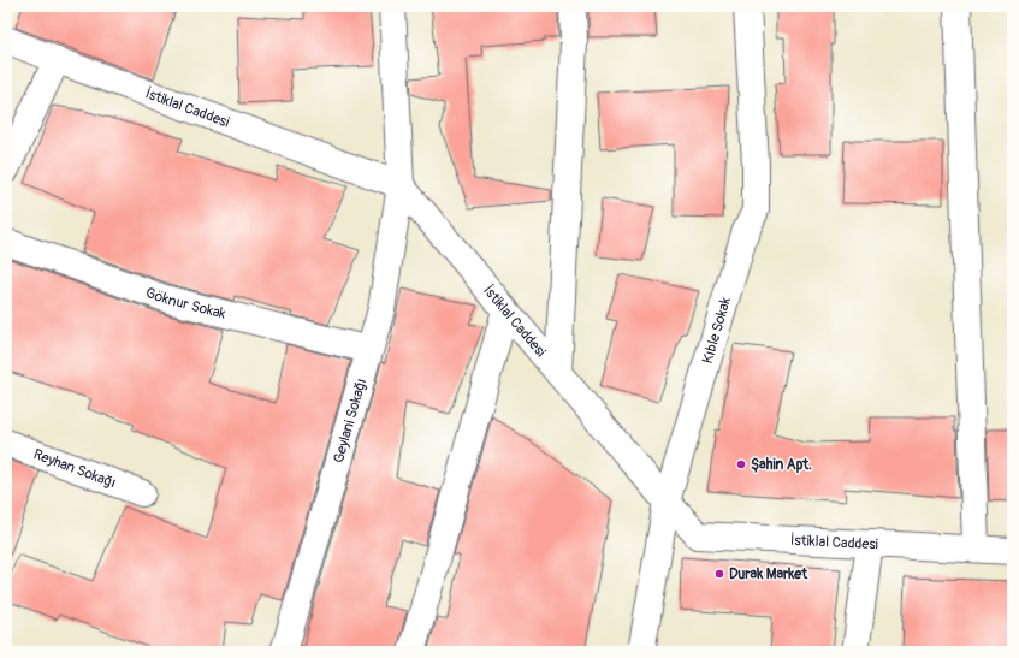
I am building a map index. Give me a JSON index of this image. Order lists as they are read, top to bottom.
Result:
{
  "streets": {
    "street": [
      "İstiklal Caddesi",
      "Göknur Sokak",
      "Kıble Sokak",
      "Geylani Sokağı",
      "Reyhan Sokağı"
    ]
  },
  "crossings": [
    ["İstiklal Caddesi", "Kıble Sokak"],
    ["İstiklal Caddesi", "Geylani Sokağı"],
    ["Göknur Sokak", "Geylani Sokağı"]
  ],
  "places": ["Şahin Apt.", "Durak Market"]
}
